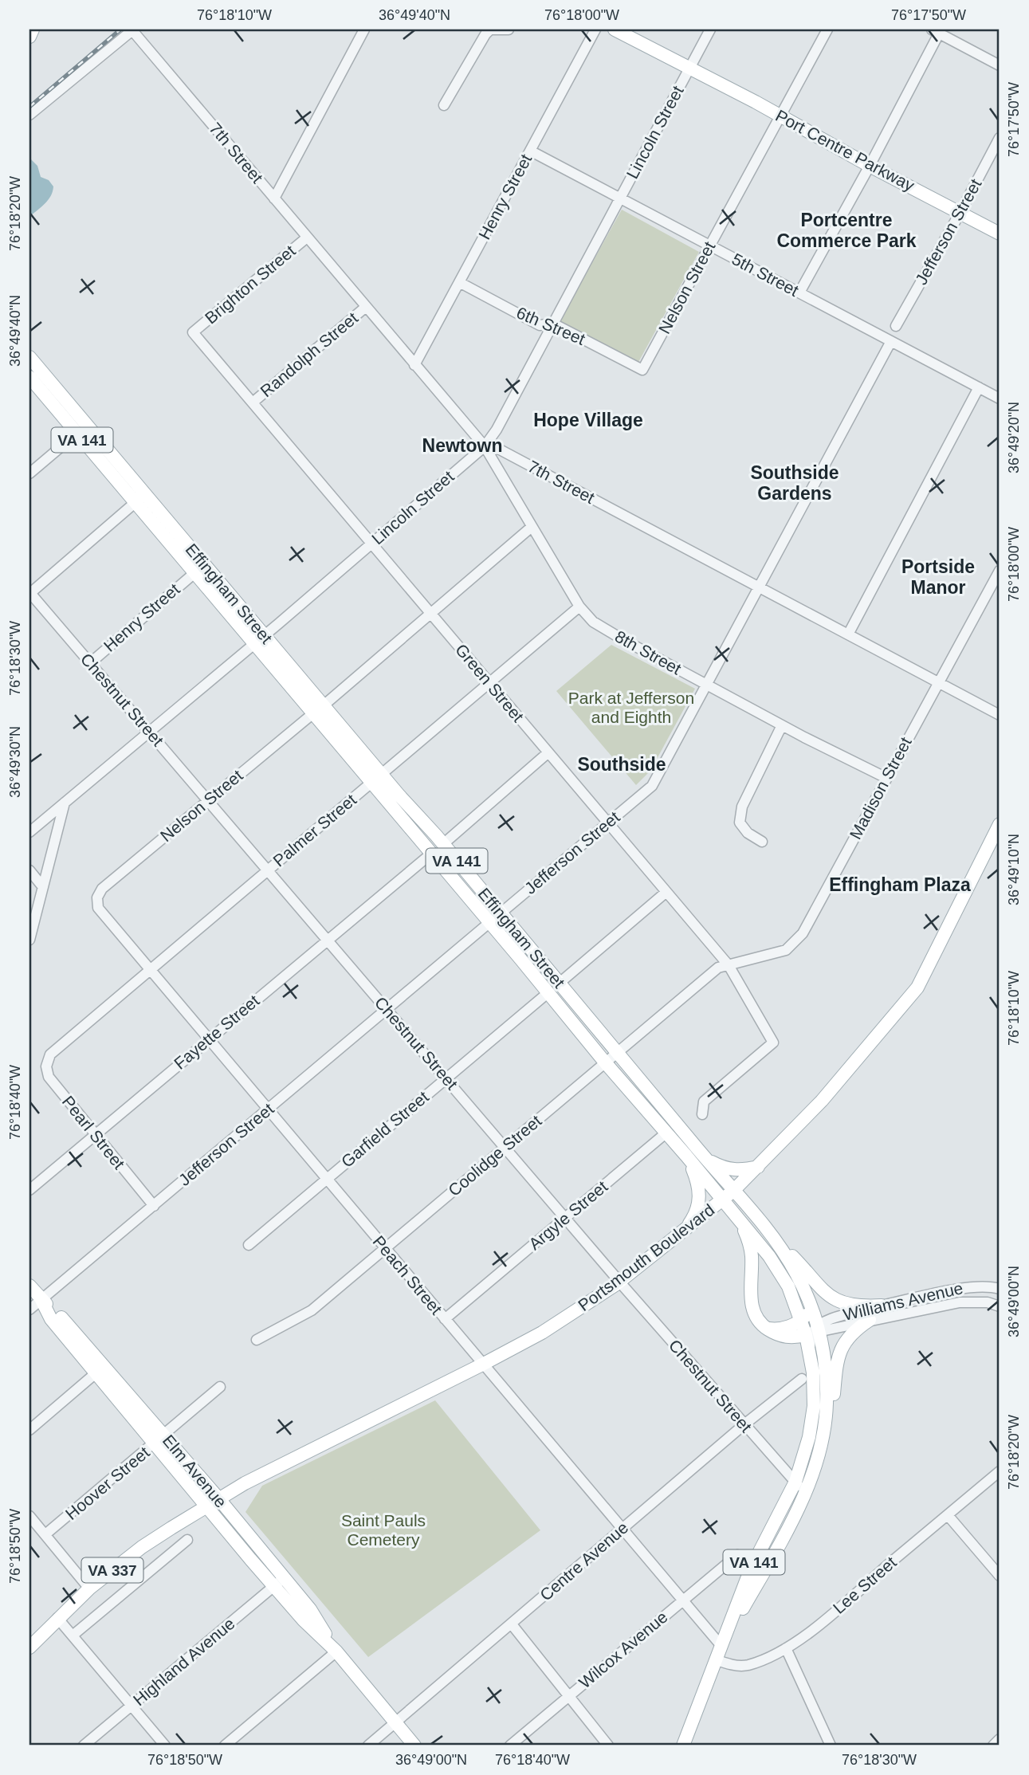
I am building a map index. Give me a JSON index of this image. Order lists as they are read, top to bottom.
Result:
{
  "streets": {
    "main road": [
      "Port Centre Parkway",
      "VA 141",
      "Effingham Street",
      "Portsmouth Boulevard",
      "Elm Avenue",
      "VA 337"
    ],
    "street": [
      "Lincoln Street",
      "7th Street",
      "Henry Street",
      "Jefferson Street",
      "5th Street",
      "Brighton Street",
      "Nelson Street",
      "6th Street",
      "Randolph Street",
      "8th Street",
      "Green Street",
      "Chestnut Street",
      "Madison Street",
      "Palmer Street",
      "Fayette Street",
      "Garfield Street",
      "Pearl Street",
      "Coolidge Street",
      "Argyle Street",
      "Peach Street",
      "Williams Avenue",
      "Hoover Street",
      "Centre Avenue",
      "Lee Street",
      "Wilcox Avenue",
      "Highland Avenue"
    ]
  },
  "crossings": [
    ["Lincoln Street", "Port Centre Parkway"],
    ["Lincoln Street", "7th Street"],
    ["Lincoln Street", "5th Street"],
    ["Lincoln Street", "6th Street"],
    ["Lincoln Street", "Effingham Street"],
    ["Lincoln Street", "8th Street"],
    ["Lincoln Street", "Green Street"],
    ["Lincoln Street", "Chestnut Street"],
    ["Port Centre Parkway", "Jefferson Street"],
    ["Port Centre Parkway", "Nelson Street"],
    ["7th Street", "Henry Street"],
    ["7th Street", "Jefferson Street"],
    ["7th Street", "Brighton Street"],
    ["7th Street", "Randolph Street"],
    ["7th Street", "8th Street"],
    ["7th Street", "Madison Street"],
    ["Henry Street", "5th Street"],
    ["Henry Street", "6th Street"],
    ["Henry Street", "Effingham Street"],
    ["Henry Street", "Chestnut Street"],
    ["Jefferson Street", "5th Street"],
    ["Jefferson Street", "Effingham Street"],
    ["Jefferson Street", "8th Street"],
    ["Jefferson Street", "Green Street"],
    ["Jefferson Street", "Chestnut Street"],
    ["Jefferson Street", "Pearl Street"],
    ["Jefferson Street", "Peach Street"],
    ["Jefferson Street", "Elm Avenue"],
    ["5th Street", "Nelson Street"],
    ["Brighton Street", "Green Street"],
    ["Nelson Street", "6th Street"],
    ["Nelson Street", "Effingham Street"],
    ["Nelson Street", "8th Street"],
    ["Nelson Street", "Green Street"],
    ["Nelson Street", "Chestnut Street"],
    ["Nelson Street", "Peach Street"],
    ["Randolph Street", "Green Street"],
    ["VA 141", "Effingham Street"],
    ["VA 141", "Chestnut Street"],
    ["VA 141", "Peach Street"],
    ["VA 141", "Lee Street"],
    ["Effingham Street", "Chestnut Street"],
    ["Effingham Street", "Palmer Street"],
    ["Effingham Street", "Fayette Street"],
    ["Effingham Street", "Garfield Street"],
    ["Effingham Street", "Coolidge Street"],
    ["Effingham Street", "Argyle Street"],
    ["Effingham Street", "Portsmouth Boulevard"],
    ["Effingham Street", "Williams Avenue"],
    ["8th Street", "Madison Street"],
    ["8th Street", "Palmer Street"],
    ["Green Street", "Madison Street"],
    ["Green Street", "Palmer Street"],
    ["Green Street", "Coolidge Street"],
    ["Chestnut Street", "Palmer Street"],
    ["Chestnut Street", "Fayette Street"],
    ["Chestnut Street", "Garfield Street"],
    ["Chestnut Street", "Coolidge Street"],
    ["Chestnut Street", "Argyle Street"],
    ["Chestnut Street", "Portsmouth Boulevard"],
    ["Chestnut Street", "Centre Avenue"],
    ["Madison Street", "Coolidge Street"],
    ["Palmer Street", "Pearl Street"],
    ["Palmer Street", "Peach Street"],
    ["Fayette Street", "Pearl Street"],
    ["Fayette Street", "Peach Street"],
    ["Garfield Street", "Peach Street"],
    ["Coolidge Street", "Peach Street"],
    ["Argyle Street", "Peach Street"],
    ["Portsmouth Boulevard", "Peach Street"],
    ["Portsmouth Boulevard", "Elm Avenue"],
    ["Peach Street", "Centre Avenue"],
    ["Peach Street", "Wilcox Avenue"],
    ["Elm Avenue", "Hoover Street"],
    ["Elm Avenue", "Centre Avenue"],
    ["Elm Avenue", "Highland Avenue"]
  ],
  "districts": [
    "Portcentre Commerce Park",
    "Hope Village",
    "Newtown",
    "Southside Gardens",
    "Portside Manor",
    "Southside",
    "Effingham Plaza"
  ],
  "parks": ["Park at Jefferson and Eighth", "Saint Pauls Cemetery"],
  "coordinates": [
    "76°18'10\"W",
    "36°49'40\"N",
    "76°18'00\"W",
    "76°17'50\"W",
    "76°18'20\"W",
    "36°49'20\"N",
    "76°18'30\"W",
    "36°49'30\"N",
    "36°49'10\"N",
    "76°18'40\"W",
    "36°49'00\"N",
    "76°18'50\"W"
  ]
}
